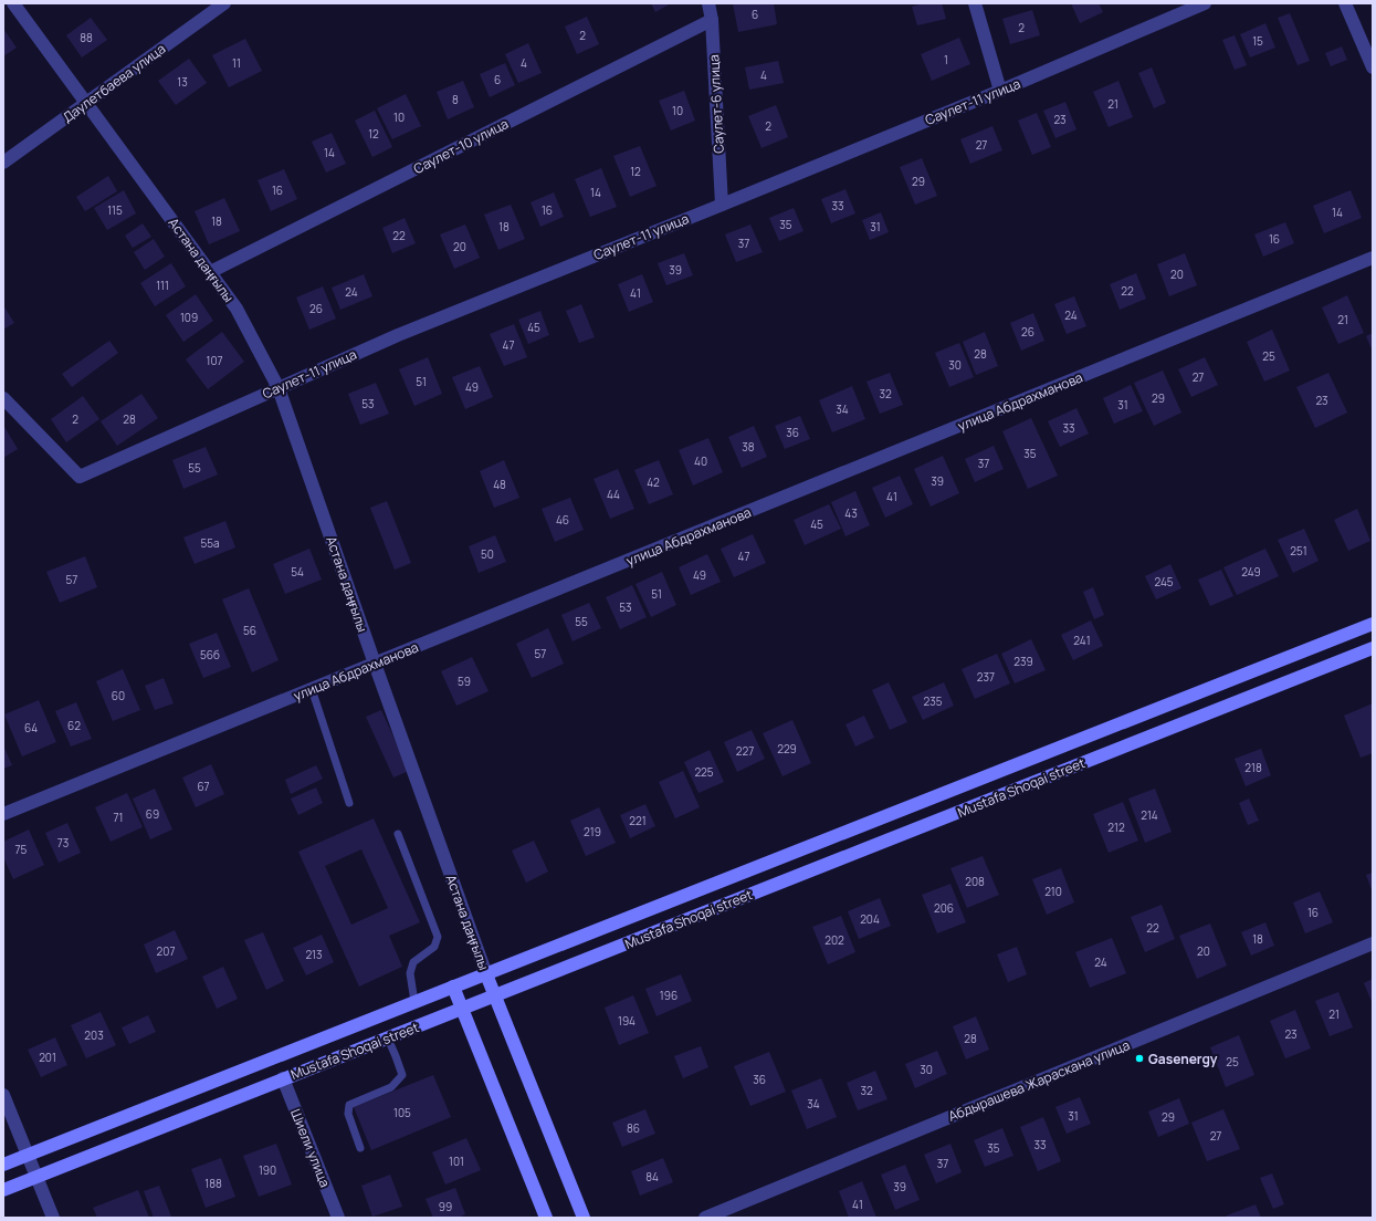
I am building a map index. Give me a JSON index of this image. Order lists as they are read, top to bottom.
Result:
{
  "streets": {
    "street": [
      "Даулетбаева улица",
      "Саулет-11 улица",
      "Саулет-6 улица",
      "Саулет-10 улица",
      "Астана даңғылы",
      "улица Абдрахманова",
      "Mustafa Shoqai street",
      "Абдырашева Жараскана улица",
      "Шиели улица"
    ]
  },
  "crossings": [
    ["Даулетбаева улица", "Астана даңғылы"],
    ["Саулет-11 улица", "Саулет-6 улица"],
    ["Саулет-11 улица", "Астана даңғылы"],
    ["Саулет-6 улица", "Саулет-10 улица"],
    ["Саулет-10 улица", "Астана даңғылы"],
    ["Астана даңғылы", "улица Абдрахманова"],
    ["Астана даңғылы", "Mustafa Shoqai street"],
    ["Mustafa Shoqai street", "Шиели улица"]
  ],
  "places": ["Gasenergy"],
  "house_numbers": [
    "6",
    "2",
    "2",
    "88",
    "15",
    "1",
    "11",
    "4",
    "4",
    "6",
    "13",
    "8",
    "21",
    "10",
    "10",
    "23",
    "2",
    "12",
    "27",
    "14",
    "12",
    "29",
    "16",
    "14",
    "33",
    "115",
    "16",
    "14",
    "18",
    "35",
    "18",
    "31",
    "22",
    "16",
    "37",
    "20",
    "39",
    "20",
    "111",
    "22",
    "24",
    "41",
    "26",
    "24",
    "109",
    "21",
    "45",
    "26",
    "47",
    "28",
    "25",
    "107",
    "30",
    "27",
    "51",
    "49",
    "32",
    "29",
    "23",
    "53",
    "31",
    "34",
    "2",
    "28",
    "33",
    "36",
    "38",
    "35",
    "40",
    "37",
    "55",
    "39",
    "42",
    "48",
    "44",
    "41",
    "43",
    "46",
    "45",
    "55а",
    "251",
    "50",
    "47",
    "54",
    "249",
    "49",
    "57",
    "245",
    "51",
    "53",
    "55",
    "56",
    "241",
    "57",
    "56б",
    "239",
    "237",
    "59",
    "60",
    "235",
    "62",
    "64",
    "229",
    "227",
    "218",
    "225",
    "67",
    "69",
    "214",
    "71",
    "221",
    "212",
    "219",
    "73",
    "75",
    "208",
    "210",
    "206",
    "16",
    "204",
    "22",
    "18",
    "202",
    "207",
    "20",
    "213",
    "24",
    "196",
    "21",
    "194",
    "23",
    "203",
    "28",
    "201",
    "25",
    "30",
    "36",
    "32",
    "34",
    "105",
    "31",
    "29",
    "86",
    "27",
    "33",
    "35",
    "101",
    "37",
    "190",
    "84",
    "188",
    "39",
    "41",
    "99"
  ]
}
